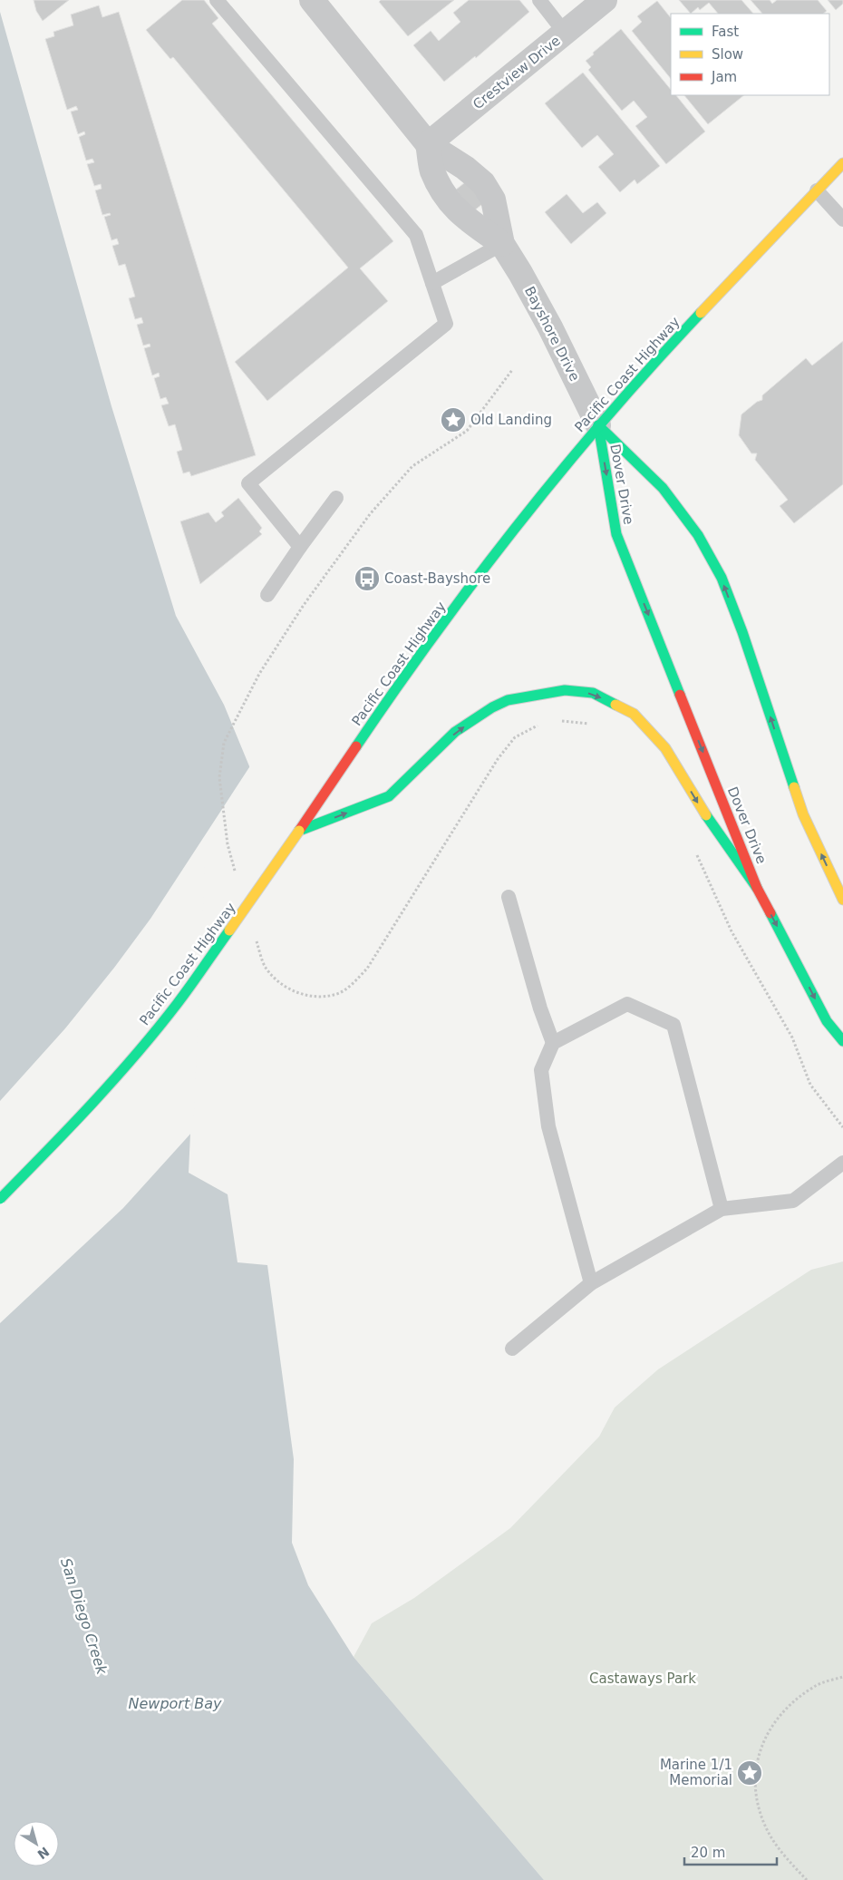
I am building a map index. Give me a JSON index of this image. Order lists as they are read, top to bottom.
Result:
{
  "streets": {
    "main road": ["Pacific Coast Highway", "Dover Drive"],
    "street": ["Crestview Drive", "Bayshore Drive"]
  },
  "crossings": [
    ["Crestview Drive", "Bayshore Drive"],
    ["Bayshore Drive", "Pacific Coast Highway"],
    ["Bayshore Drive", "Dover Drive"],
    ["Pacific Coast Highway", "Dover Drive"]
  ],
  "water": ["San Diego Creek", "Newport Bay"],
  "parks": ["Castaways Park"],
  "places": {
    "place": ["Old Landing", "Marine 1/1 Memorial"],
    "bus stop": ["Coast-Bayshore"]
  },
  "legend": ["Fast", "Slow", "Jam"],
  "scale_bar": "20 m",
  "north": "bottom right"
}
